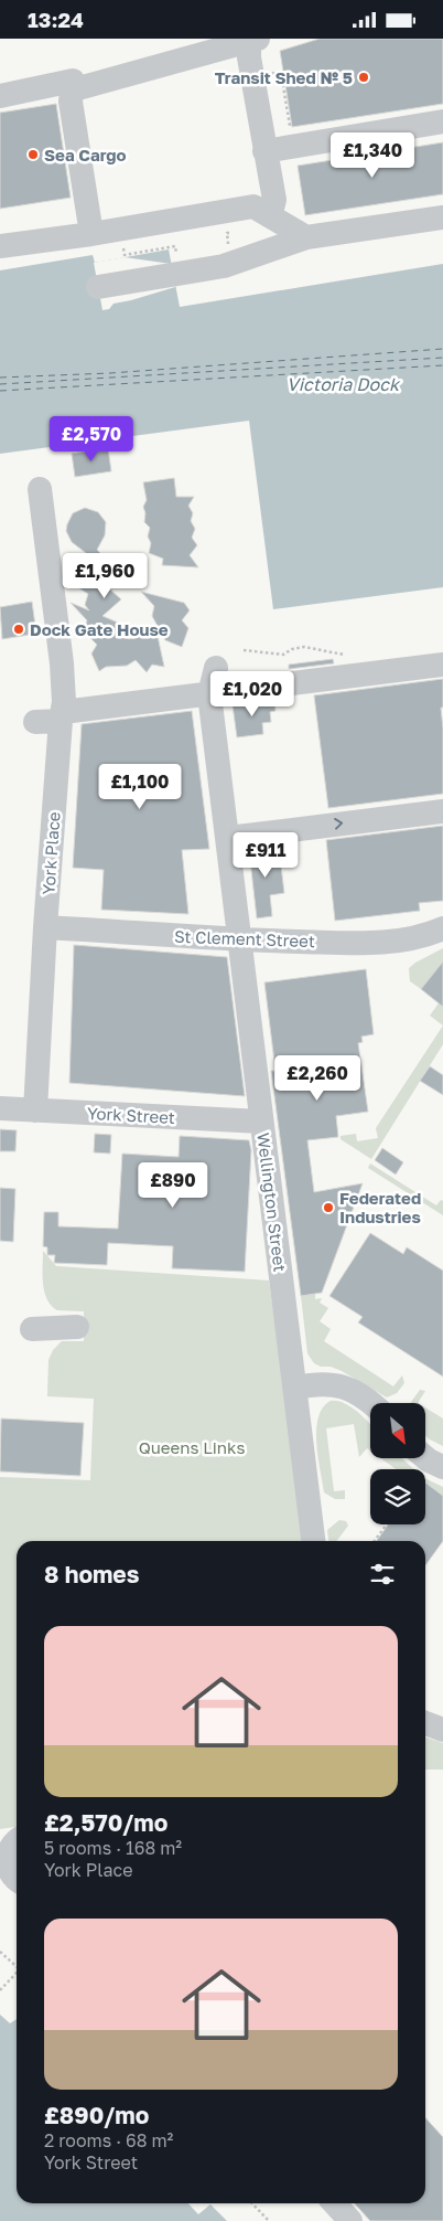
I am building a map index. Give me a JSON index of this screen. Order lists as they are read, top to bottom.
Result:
{
  "streets": {
    "street": [
      "York Place",
      "St Clement Street",
      "York Street",
      "Wellington Street"
    ]
  },
  "crossings": [
    ["York Place", "St Clement Street"],
    ["York Place", "York Street"],
    ["St Clement Street", "Wellington Street"],
    ["York Street", "Wellington Street"]
  ],
  "water": ["Victoria Dock"],
  "parks": ["Queens Links"],
  "places": [
    "Transit Shed № 5",
    "Sea Cargo",
    "Dock Gate House",
    "Federated Industries"
  ],
  "north": "bottom right",
  "page": {
    "status": "13:24",
    "price": [
      "£1,340",
      "£2,570",
      "£1,960",
      "£1,020",
      "£1,100",
      "£911",
      "£2,260",
      "£890"
    ],
    "heading": "8 homes",
    "list": [
      {
        "name": "£2,570/mo",
        "note": "5 rooms · 168 m² · York Place"
      },
      {
        "name": "£890/mo",
        "note": "2 rooms · 68 m² · York Street"
      }
    ]
  }
}
